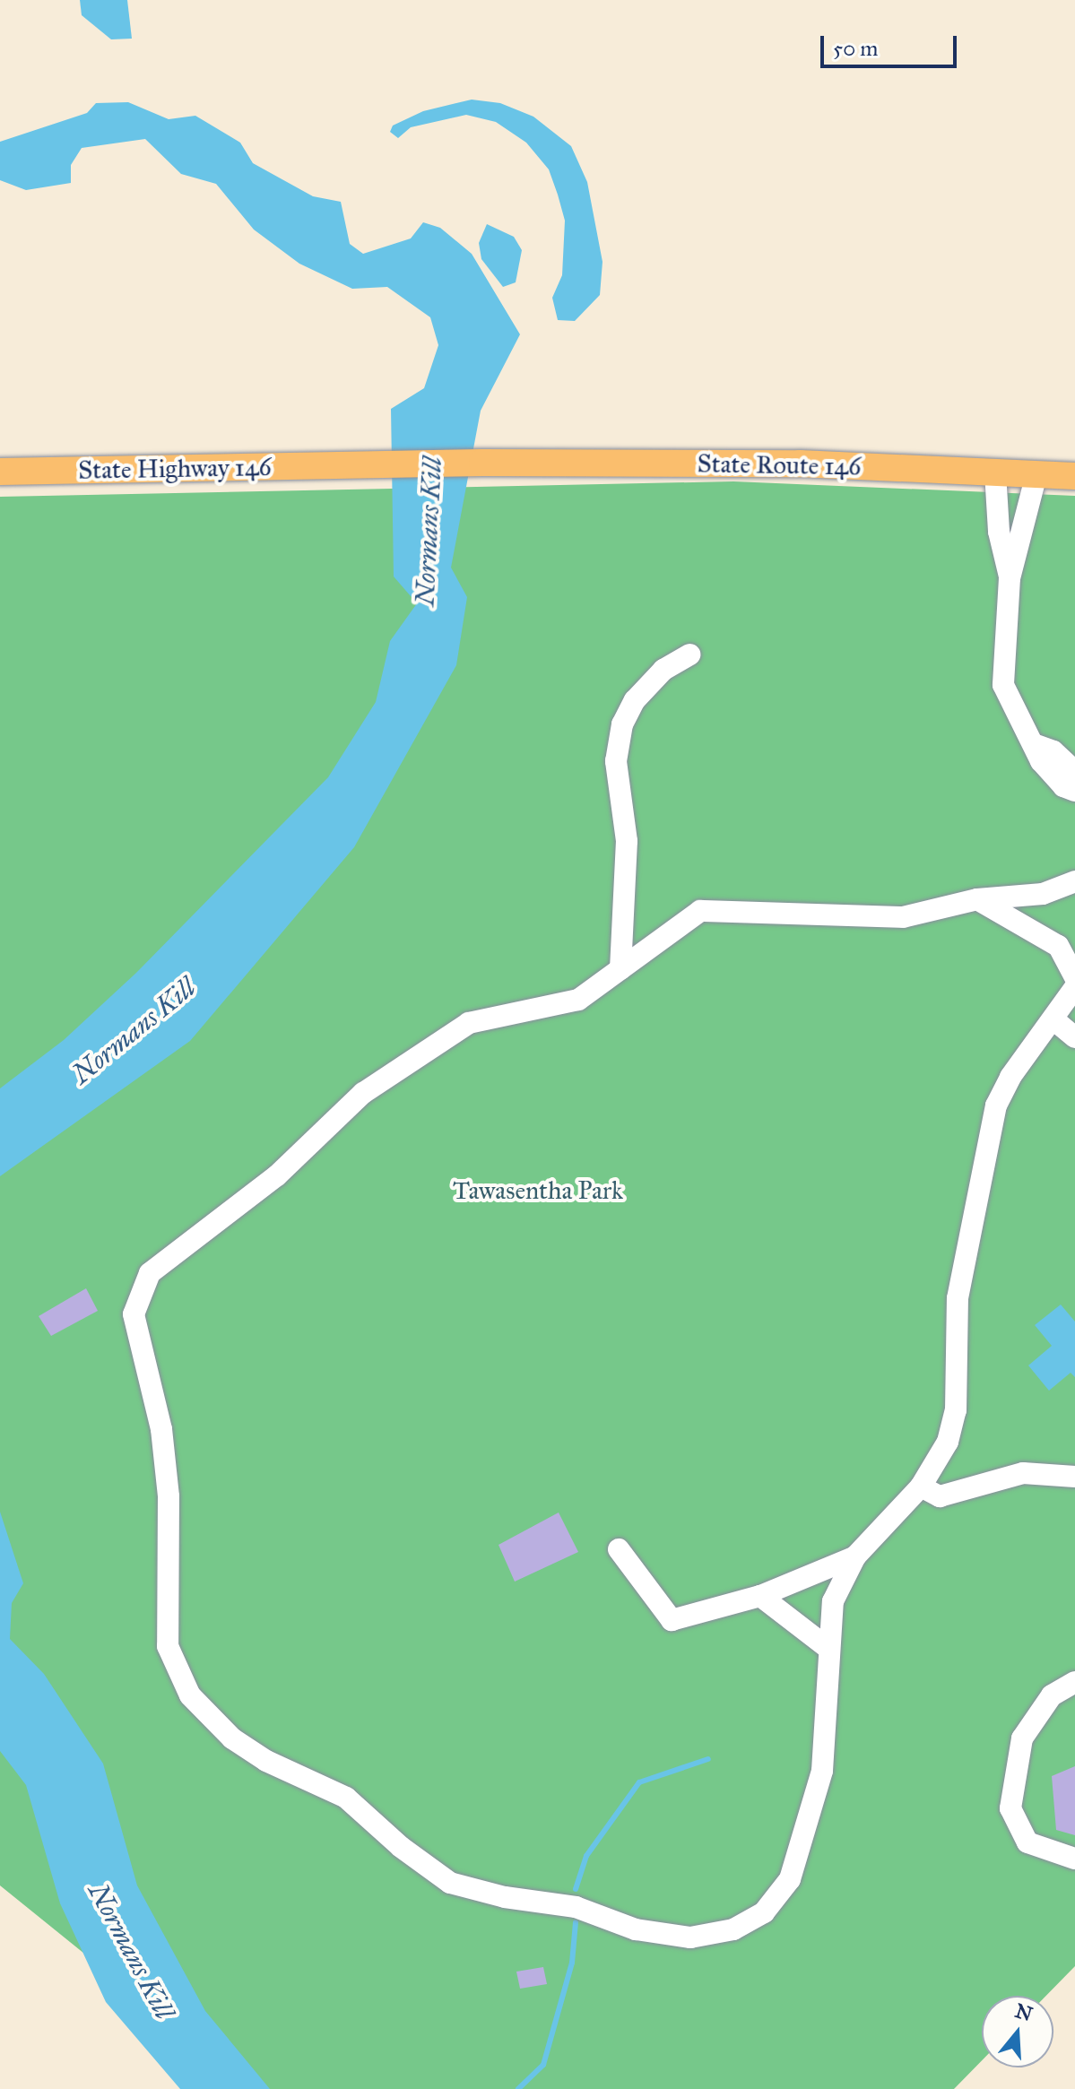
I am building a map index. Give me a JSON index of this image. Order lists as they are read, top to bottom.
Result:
{
  "streets": {
    "main road": ["State Route 146", "State Highway 146"]
  },
  "crossings": [
    ["State Route 146", "State Highway 146"]
  ],
  "water": ["Normans Kill"],
  "parks": ["Tawasentha Park"],
  "scale_bar": "50 m",
  "north": "top"
}
